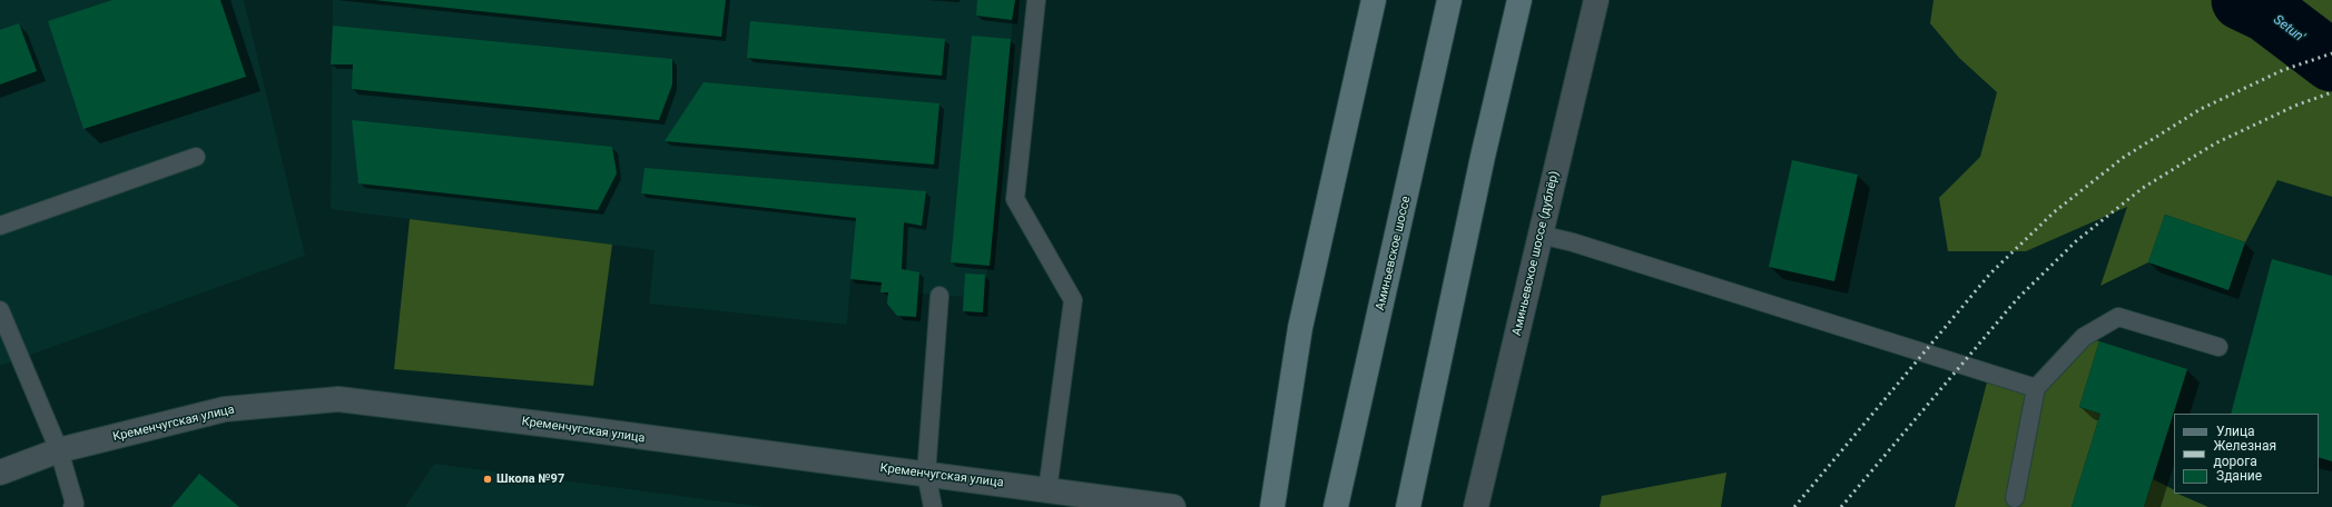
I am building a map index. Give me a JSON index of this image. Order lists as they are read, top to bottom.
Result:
{
  "streets": {
    "main road": ["Аминьевское шоссе"],
    "street": ["Аминьевское шоссе (дублёр)", "Кременчугская улица"]
  },
  "water": ["Setun'"],
  "places": ["Школа №97"],
  "legend": ["Улица", "Железная дорога", "Здание"]
}
